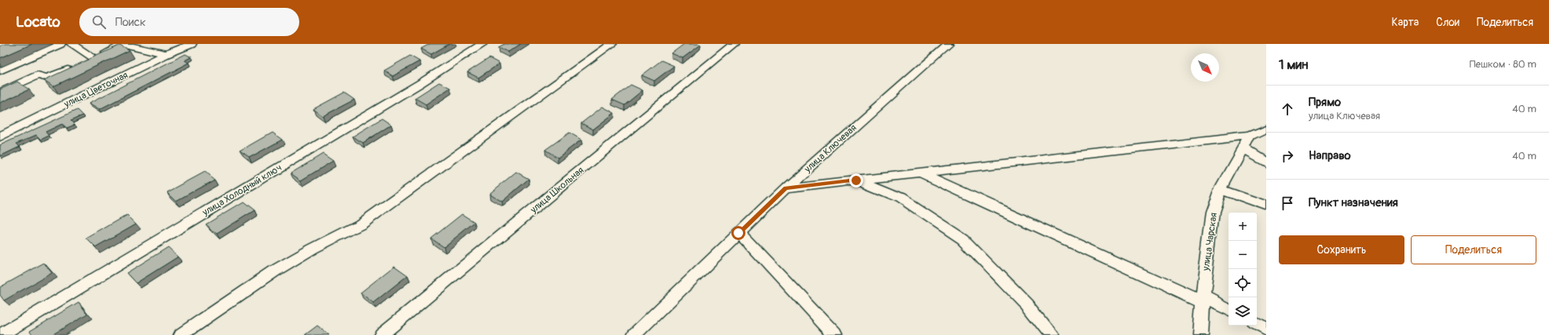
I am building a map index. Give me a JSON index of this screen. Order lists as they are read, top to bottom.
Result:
{
  "streets": {
    "street": [
      "улица Цветочная",
      "улица Ключевая",
      "улица Холодный ключ",
      "улица Школьная",
      "улица Чарская"
    ]
  },
  "north": "bottom right",
  "page": {
    "header": "Locato",
    "search": "Поиск",
    "nav": ["Карта", "Слои", "Поделиться"],
    "heading": ["1 мин", "Пешком · 80 m"],
    "list": [
      ["Прямо", "улица Ключевая", "40 m"],
      ["Направо", "40 m"],
      "Пункт назначения"
    ],
    "map_buttons": ["+", "−"],
    "buttons": ["Сохранить", "Поделиться"]
  }
}
